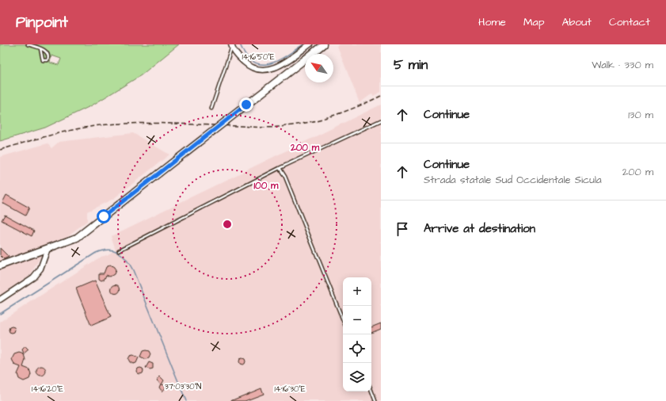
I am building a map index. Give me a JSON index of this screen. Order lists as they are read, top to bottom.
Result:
{
  "north": "top left",
  "page": {
    "header": "Pinpoint",
    "nav": [
      "Home",
      "Map",
      "About",
      "Contact"
    ],
    "heading": ["5 min", "Walk · 330 m"],
    "list": [
      ["Continue", "130 m"],
      ["Continue", "Strada statale Sud Occidentale Sicula", "200 m"],
      "Arrive at destination"
    ],
    "map_buttons": ["+", "−"]
  },
  "coordinates": [
    "14°16'50\"E",
    "37°03'30\"N",
    "14°16'20\"E",
    "14°16'30\"E"
  ],
  "rings": ["200 m", "100 m"]
}
